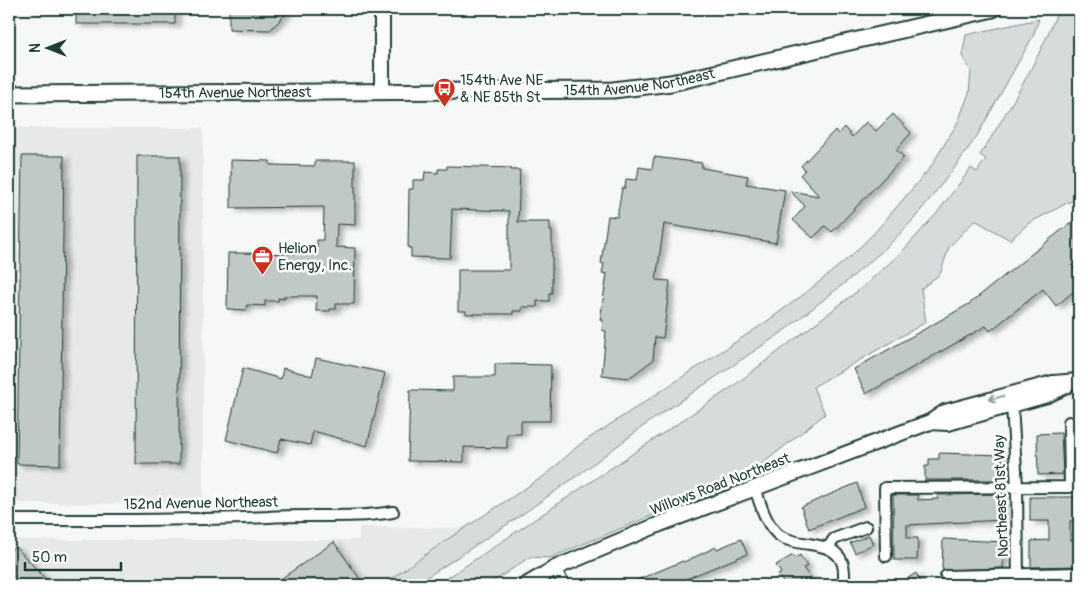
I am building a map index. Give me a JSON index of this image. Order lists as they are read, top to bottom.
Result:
{
  "streets": {
    "main road": ["154th Avenue Northeast"],
    "street": ["Willows Road Northeast", "Northeast 81st Way", "152nd Avenue Northeast"]
  },
  "crossings": [
    ["Willows Road Northeast", "Northeast 81st Way"]
  ],
  "places": {
    "bus stop": ["154th Ave NE & NE 85th St"],
    "office": ["Helion Energy, Inc."]
  },
  "scale_bar": "50 m",
  "north": "left"
}
